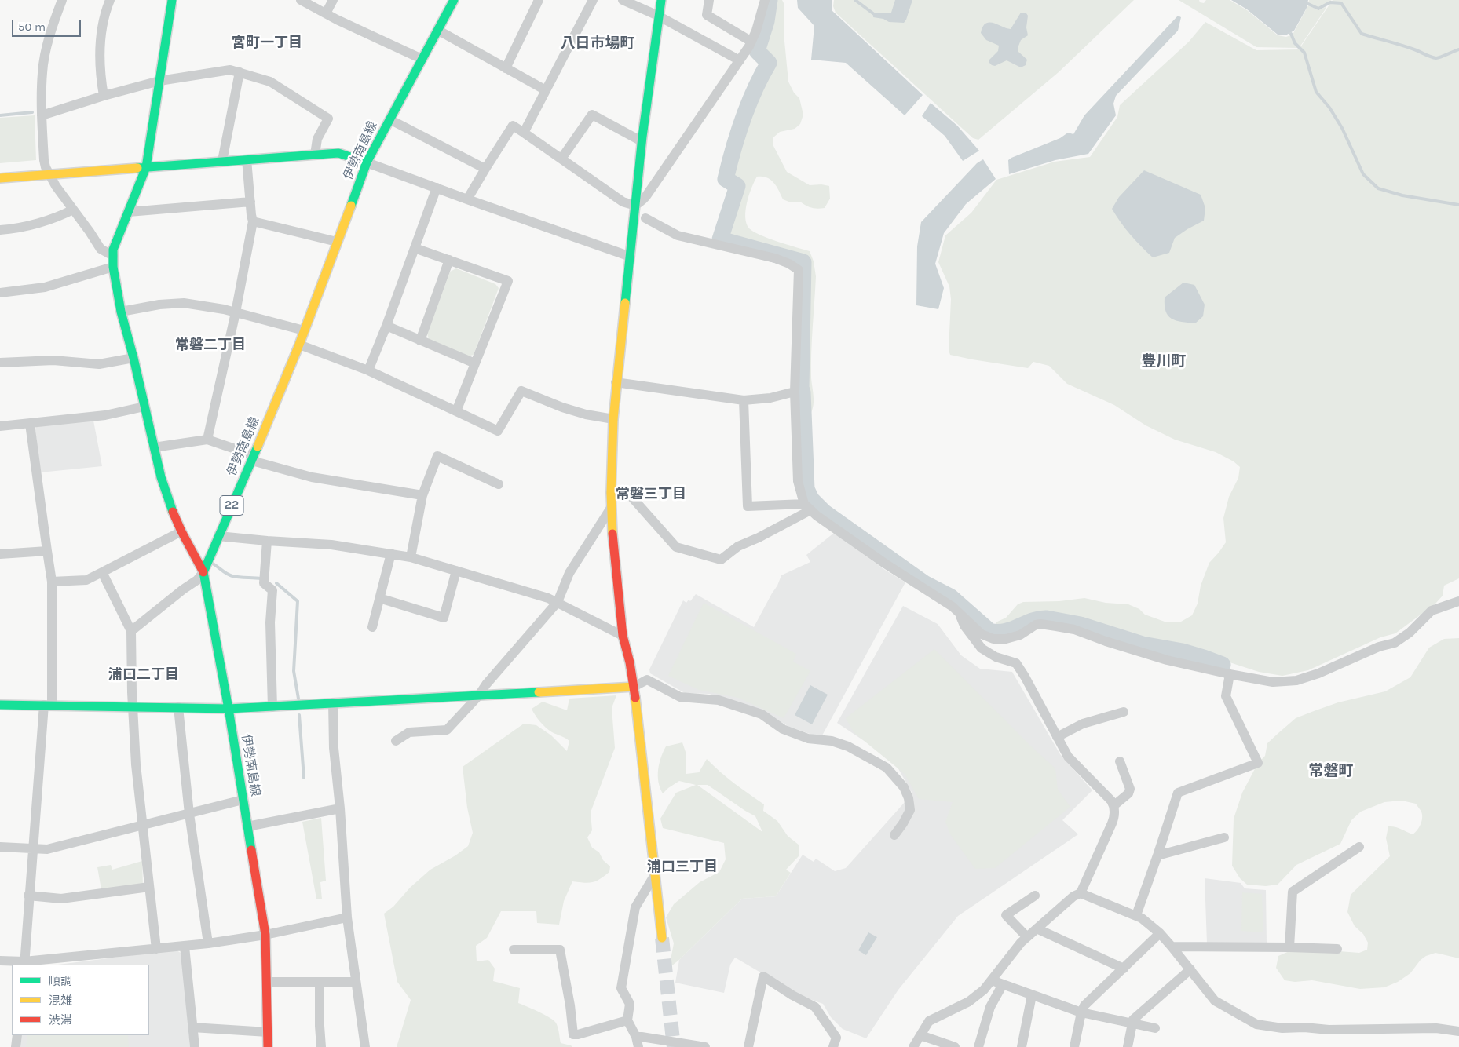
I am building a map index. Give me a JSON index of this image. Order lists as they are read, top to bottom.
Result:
{
  "streets": {
    "street": ["伊勢南島線", "22"]
  },
  "districts": [
    "宮町一丁目",
    "八日市場町",
    "常磐二丁目",
    "豊川町",
    "常磐三丁目",
    "浦口二丁目",
    "常磐町",
    "浦口三丁目"
  ],
  "legend": ["順調", "混雑", "渋滞"],
  "scale_bar": "50 m"
}
